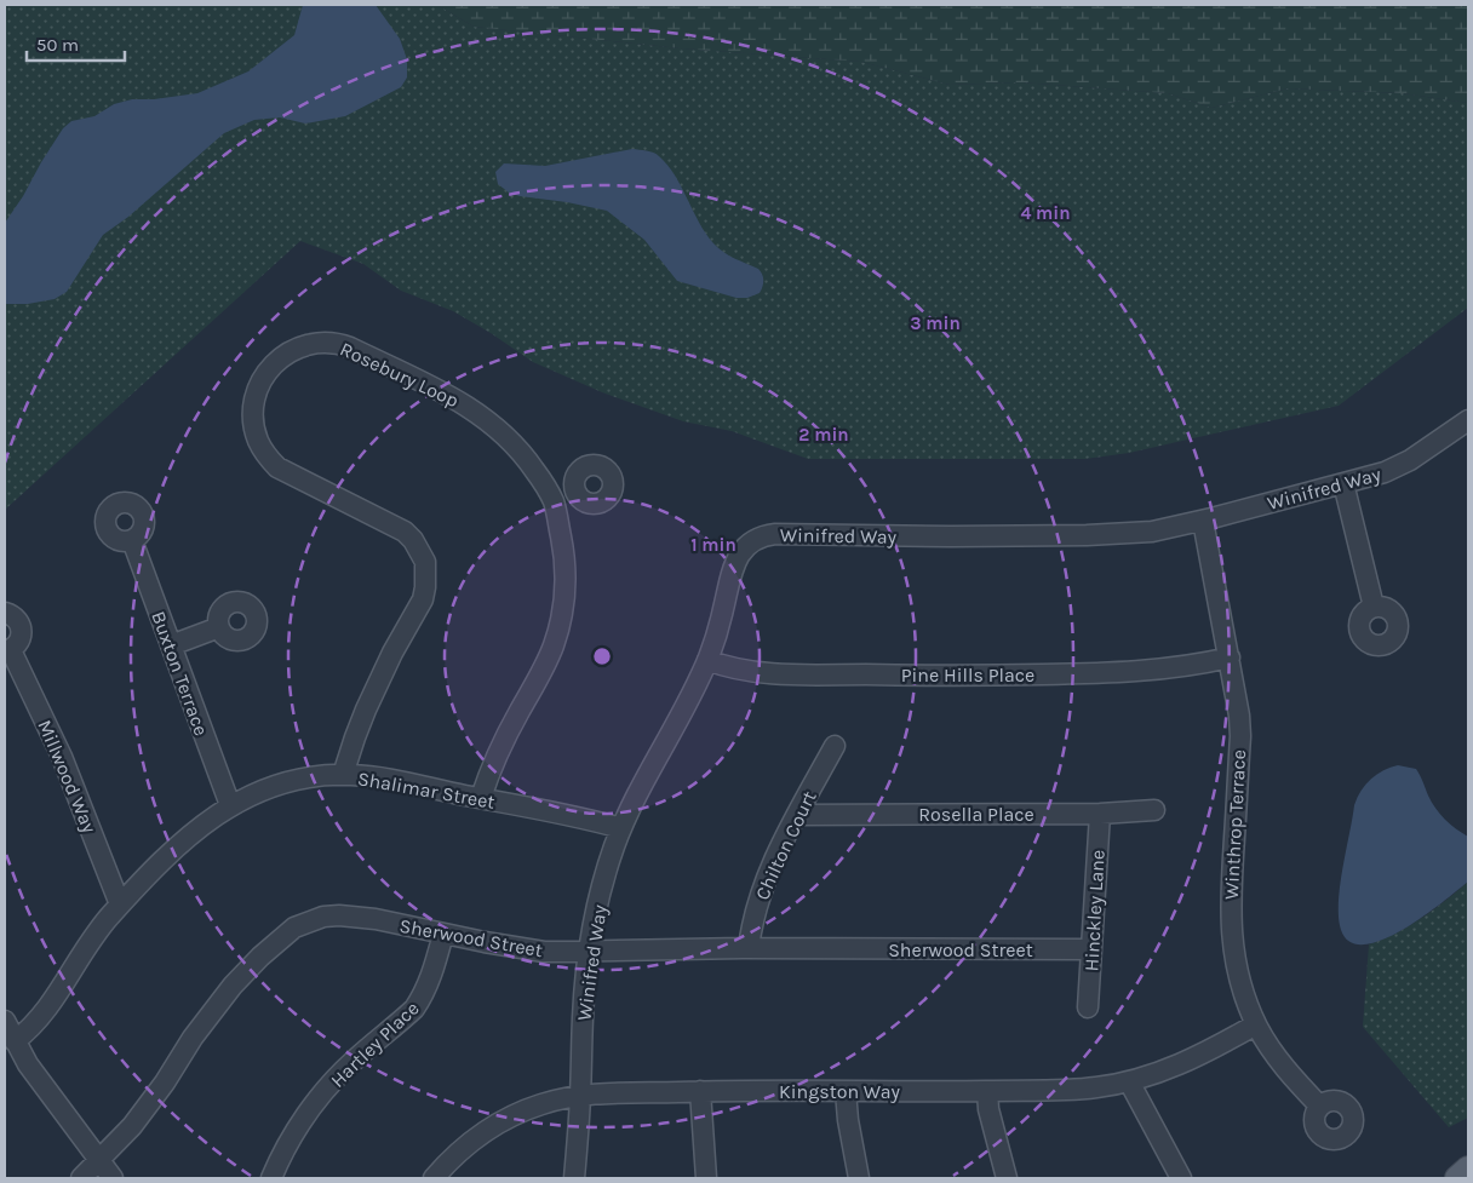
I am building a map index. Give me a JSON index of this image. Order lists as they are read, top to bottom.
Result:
{
  "streets": {
    "street": [
      "Rosebury Loop",
      "Winifred Way",
      "Buxton Terrace",
      "Pine Hills Place",
      "Millwood Way",
      "Shalimar Street",
      "Rosella Place",
      "Winthrop Terrace",
      "Chilton Court",
      "Hinckley Lane",
      "Sherwood Street",
      "Hartley Place",
      "Kingston Way"
    ]
  },
  "crossings": [
    ["Rosebury Loop", "Shalimar Street"],
    ["Winifred Way", "Pine Hills Place"],
    ["Winifred Way", "Shalimar Street"],
    ["Winifred Way", "Winthrop Terrace"],
    ["Winifred Way", "Sherwood Street"],
    ["Winifred Way", "Kingston Way"],
    ["Buxton Terrace", "Shalimar Street"],
    ["Pine Hills Place", "Winthrop Terrace"],
    ["Millwood Way", "Shalimar Street"],
    ["Rosella Place", "Chilton Court"],
    ["Rosella Place", "Hinckley Lane"],
    ["Winthrop Terrace", "Kingston Way"],
    ["Chilton Court", "Sherwood Street"],
    ["Hinckley Lane", "Sherwood Street"],
    ["Sherwood Street", "Hartley Place"]
  ],
  "scale_bar": "50 m",
  "rings": [
    "4 min",
    "3 min",
    "2 min",
    "1 min"
  ]
}
